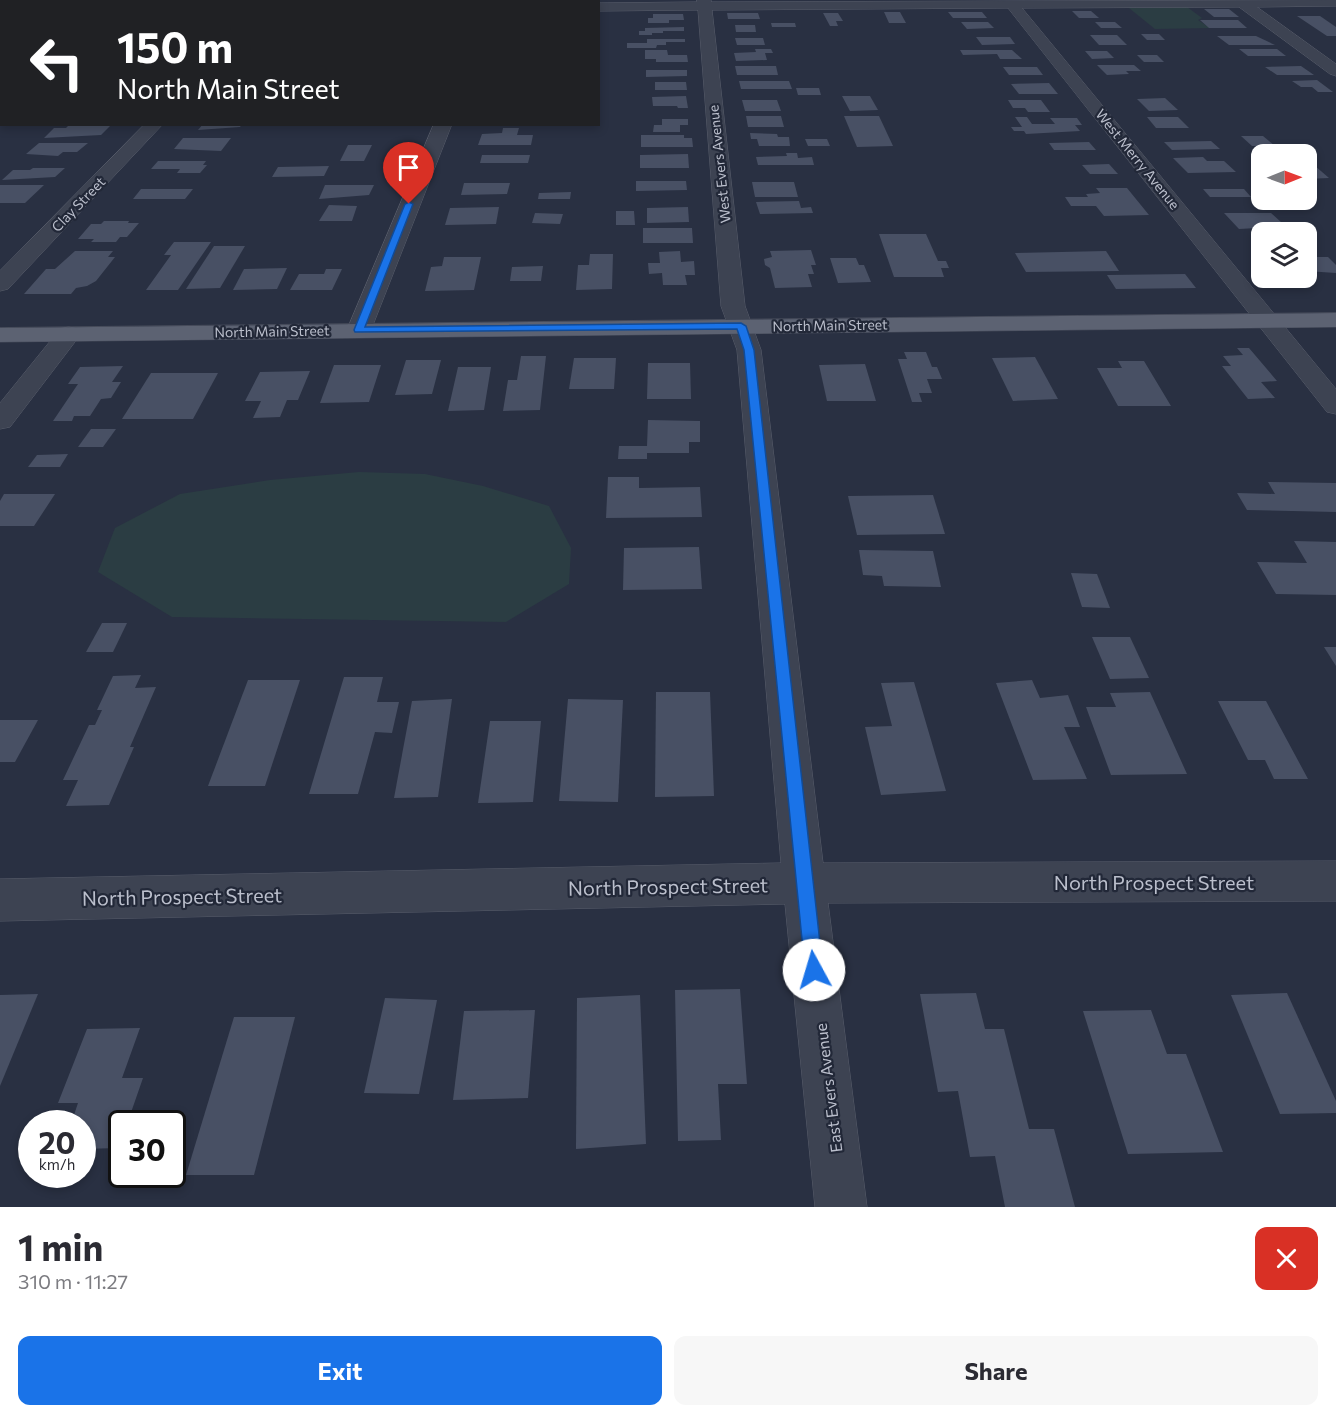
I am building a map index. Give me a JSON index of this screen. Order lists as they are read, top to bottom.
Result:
{
  "streets": {
    "main road": ["North Main Street"],
    "street": [
      "West Merry Avenue",
      "West Evers Avenue",
      "Clay Street",
      "North Prospect Street",
      "East Evers Avenue"
    ]
  },
  "crossings": [
    ["West Merry Avenue", "North Main Street"],
    ["West Evers Avenue", "North Main Street"],
    ["West Evers Avenue", "East Evers Avenue"],
    ["North Main Street", "East Evers Avenue"],
    ["North Prospect Street", "East Evers Avenue"]
  ],
  "north": "right",
  "page": {
    "turn": ["150 m", "North Main Street"],
    "speed": "20 km/h",
    "limit": "30",
    "heading": ["1 min", "310 m · 11:27"],
    "buttons": ["Exit", "Share"]
  }
}
